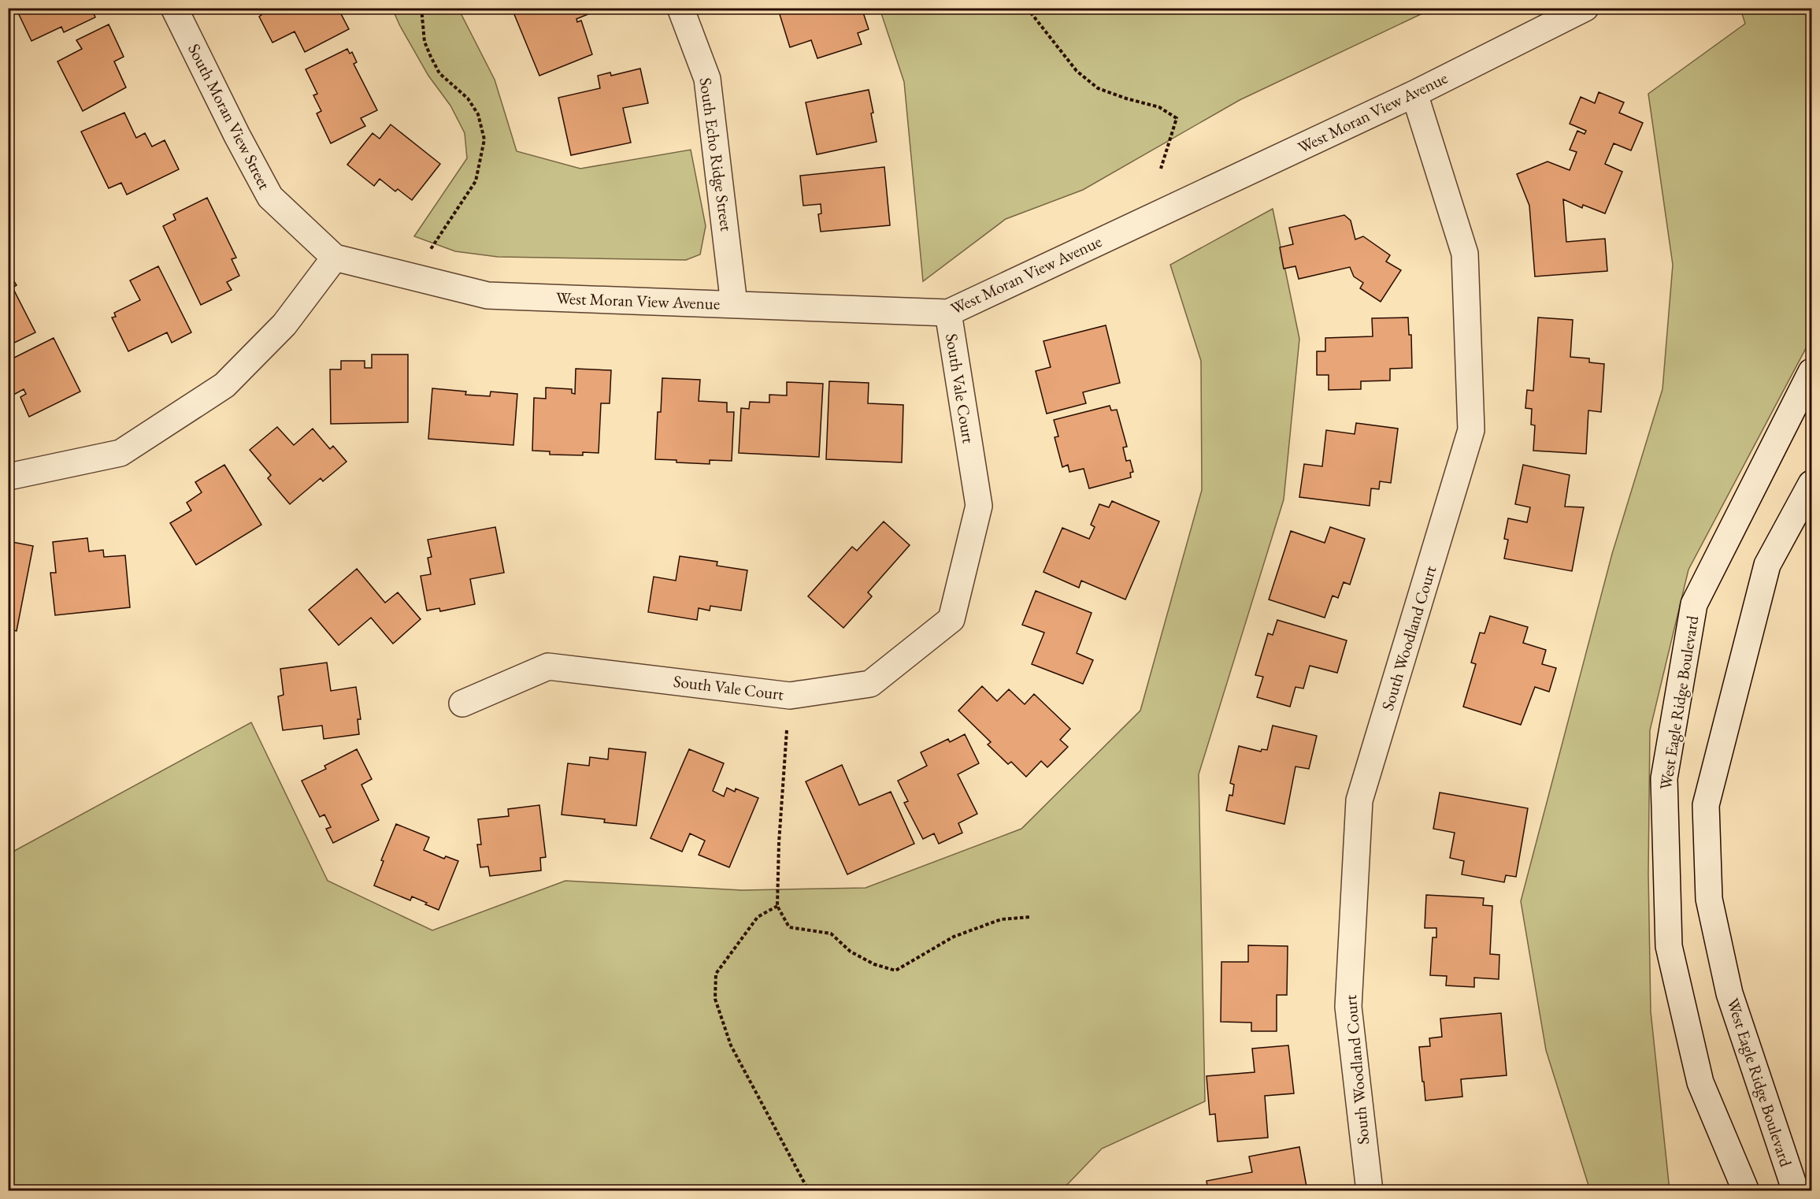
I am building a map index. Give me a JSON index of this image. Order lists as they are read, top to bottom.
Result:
{
  "streets": {
    "street": [
      "West Moran View Avenue",
      "South Moran View Street",
      "South Echo Ridge Street",
      "South Vale Court",
      "South Woodland Court",
      "West Eagle Ridge Boulevard"
    ]
  },
  "crossings": [
    ["West Moran View Avenue", "South Moran View Street"],
    ["West Moran View Avenue", "South Echo Ridge Street"],
    ["West Moran View Avenue", "South Vale Court"],
    ["West Moran View Avenue", "South Woodland Court"]
  ]
}
